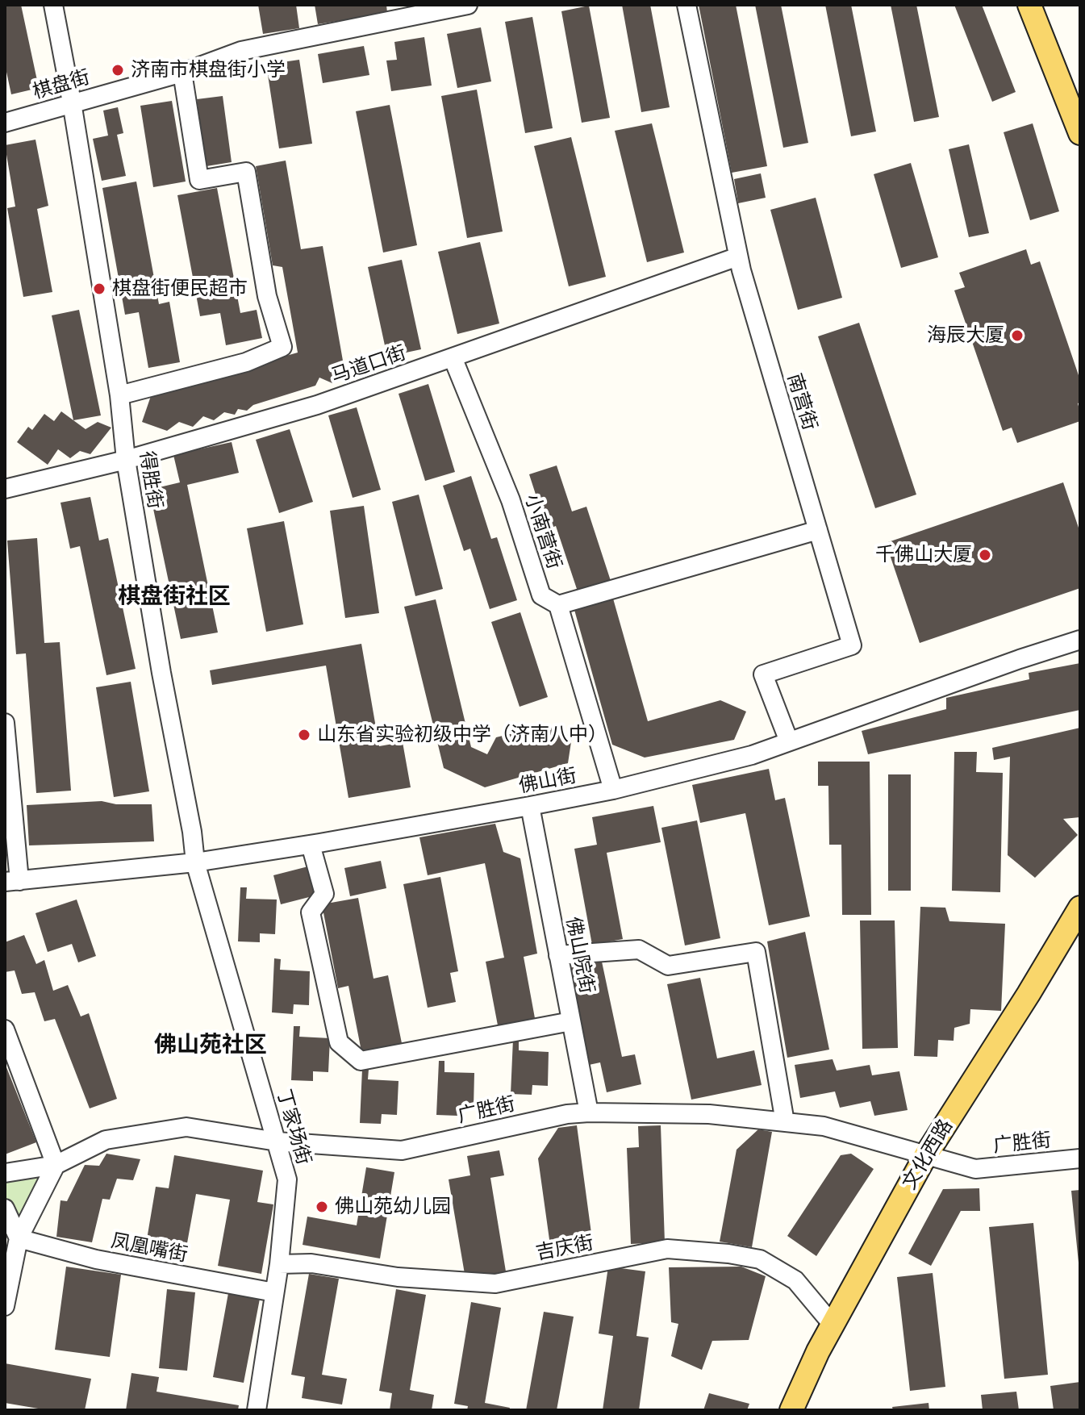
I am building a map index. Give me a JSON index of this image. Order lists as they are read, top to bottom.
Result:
{
  "streets": {
    "main road": ["文化西路"],
    "street": [
      "棋盘街",
      "马道口街",
      "南营街",
      "得胜街",
      "小南营街",
      "佛山街",
      "佛山院街",
      "广胜街",
      "丁家场街",
      "凤凰嘴街",
      "吉庆街"
    ]
  },
  "crossings": [
    ["棋盘街", "得胜街"],
    ["马道口街", "南营街"],
    ["马道口街", "得胜街"],
    ["马道口街", "小南营街"],
    ["南营街", "佛山街"],
    ["得胜街", "佛山街"],
    ["得胜街", "丁家场街"],
    ["小南营街", "佛山街"],
    ["佛山街", "佛山院街"],
    ["佛山街", "丁家场街"],
    ["佛山院街", "广胜街"],
    ["广胜街", "丁家场街"],
    ["广胜街", "文化西路"],
    ["丁家场街", "凤凰嘴街"],
    ["丁家场街", "吉庆街"],
    ["文化西路", "吉庆街"]
  ],
  "districts": ["棋盘街社区", "佛山苑社区"],
  "places": [
    "济南市棋盘街小学",
    "棋盘街便民超市",
    "海辰大厦",
    "千佛山大厦",
    "山东省实验初级中学（济南八中）",
    "佛山苑幼儿园"
  ]
}
